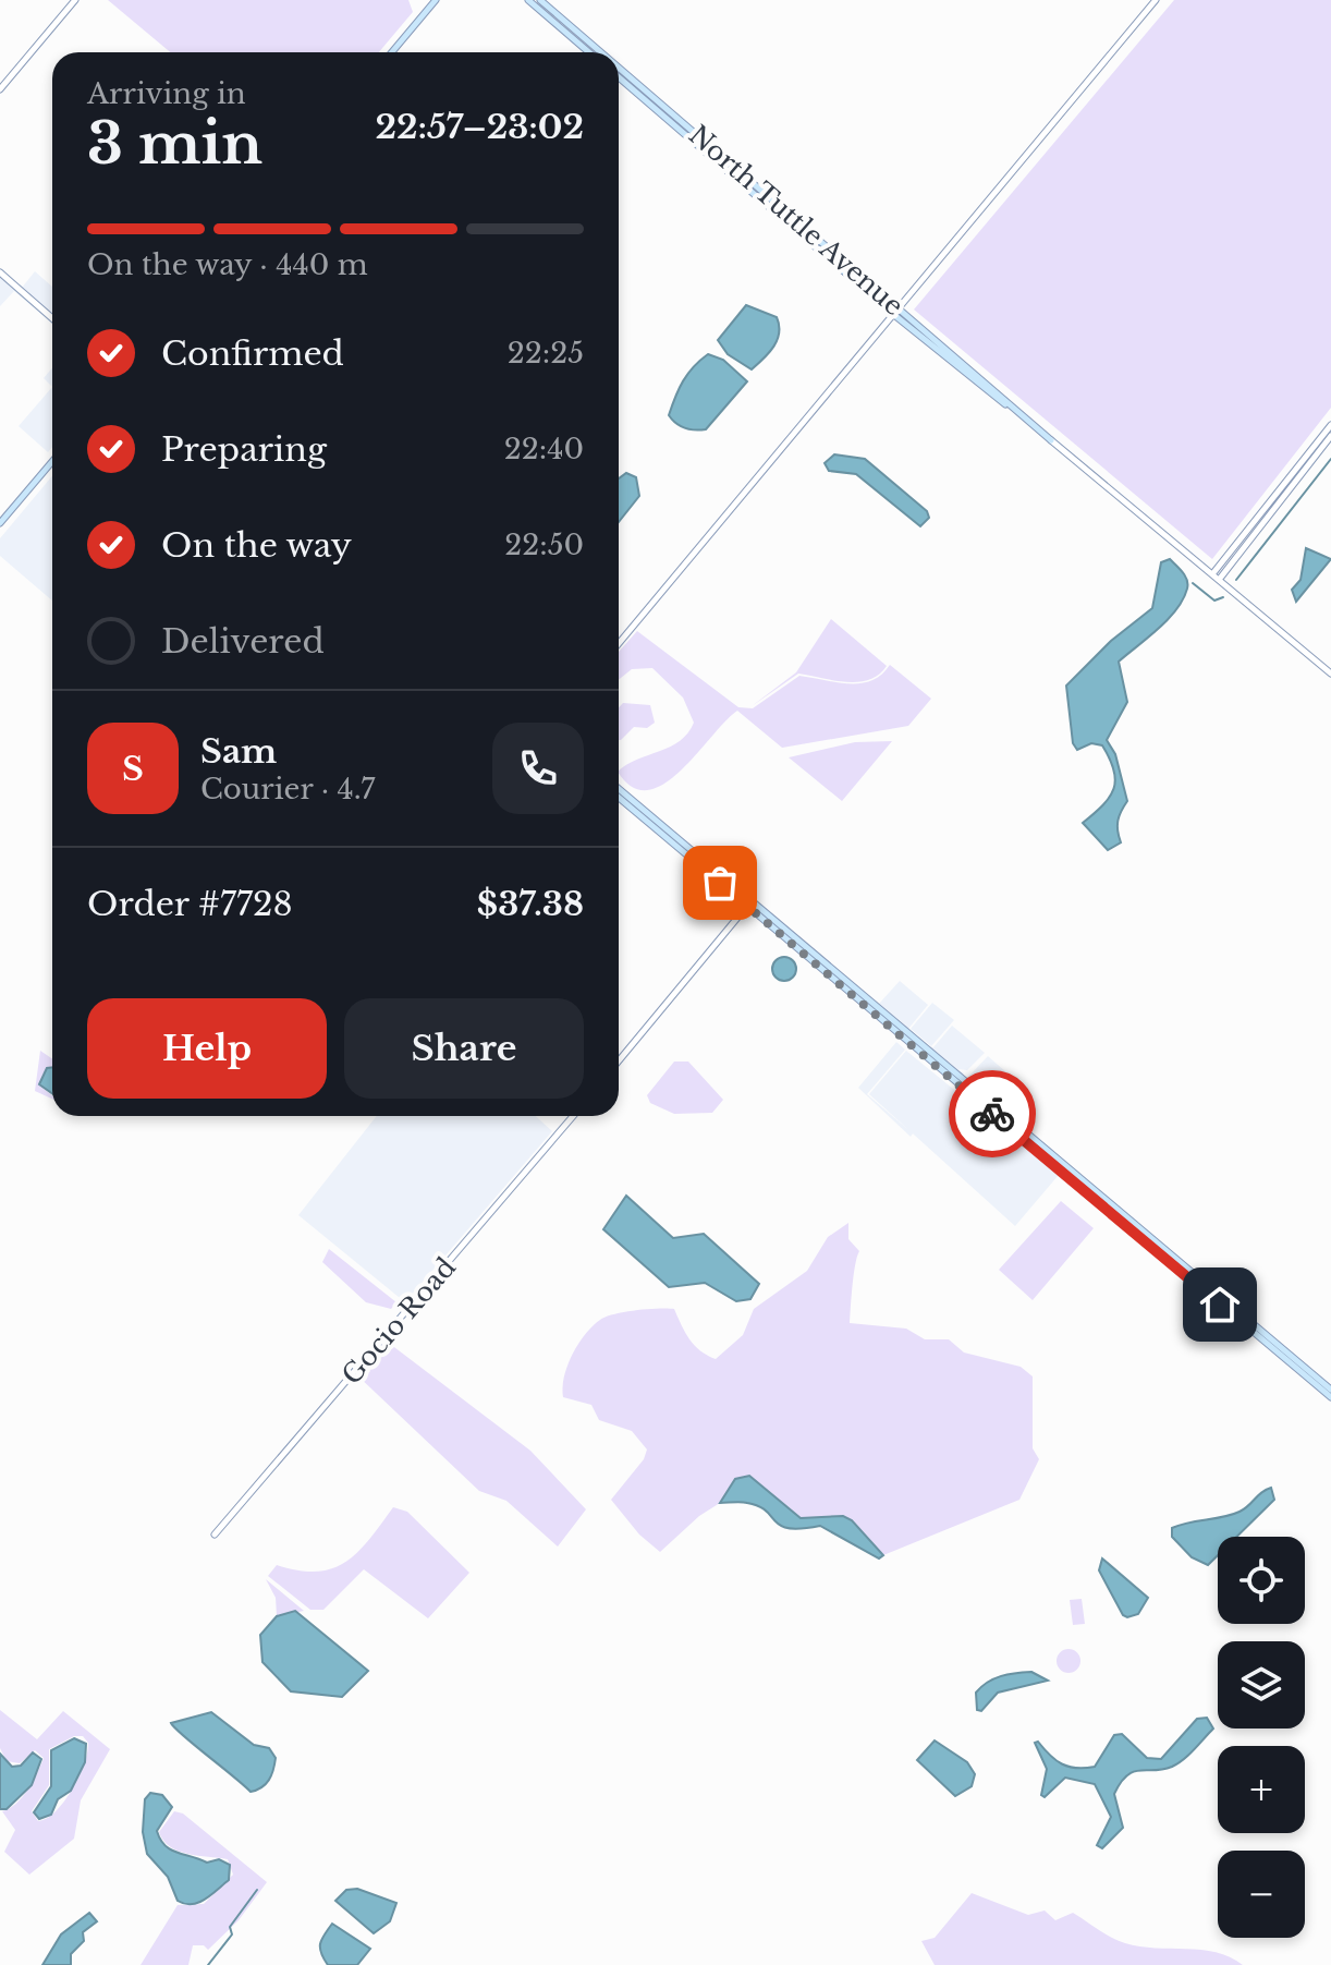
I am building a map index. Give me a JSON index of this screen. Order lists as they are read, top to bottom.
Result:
{
  "streets": {
    "main road": ["North Tuttle Avenue"],
    "street": ["Gocio Road"]
  },
  "page": {
    "heading": ["3 min", "Arriving in", "22:57–23:02"],
    "panel": [
      "Sam",
      "Courier · 4.7",
      "Order #7728",
      "$37.38"
    ],
    "bar": "On the way · 440 m",
    "list": [
      ["Confirmed", "22:25"],
      ["Preparing", "22:40"],
      ["On the way", "22:50"],
      "Delivered"
    ],
    "round": "S",
    "buttons": ["Help", "Share"],
    "map_buttons": ["+", "−"]
  }
}
